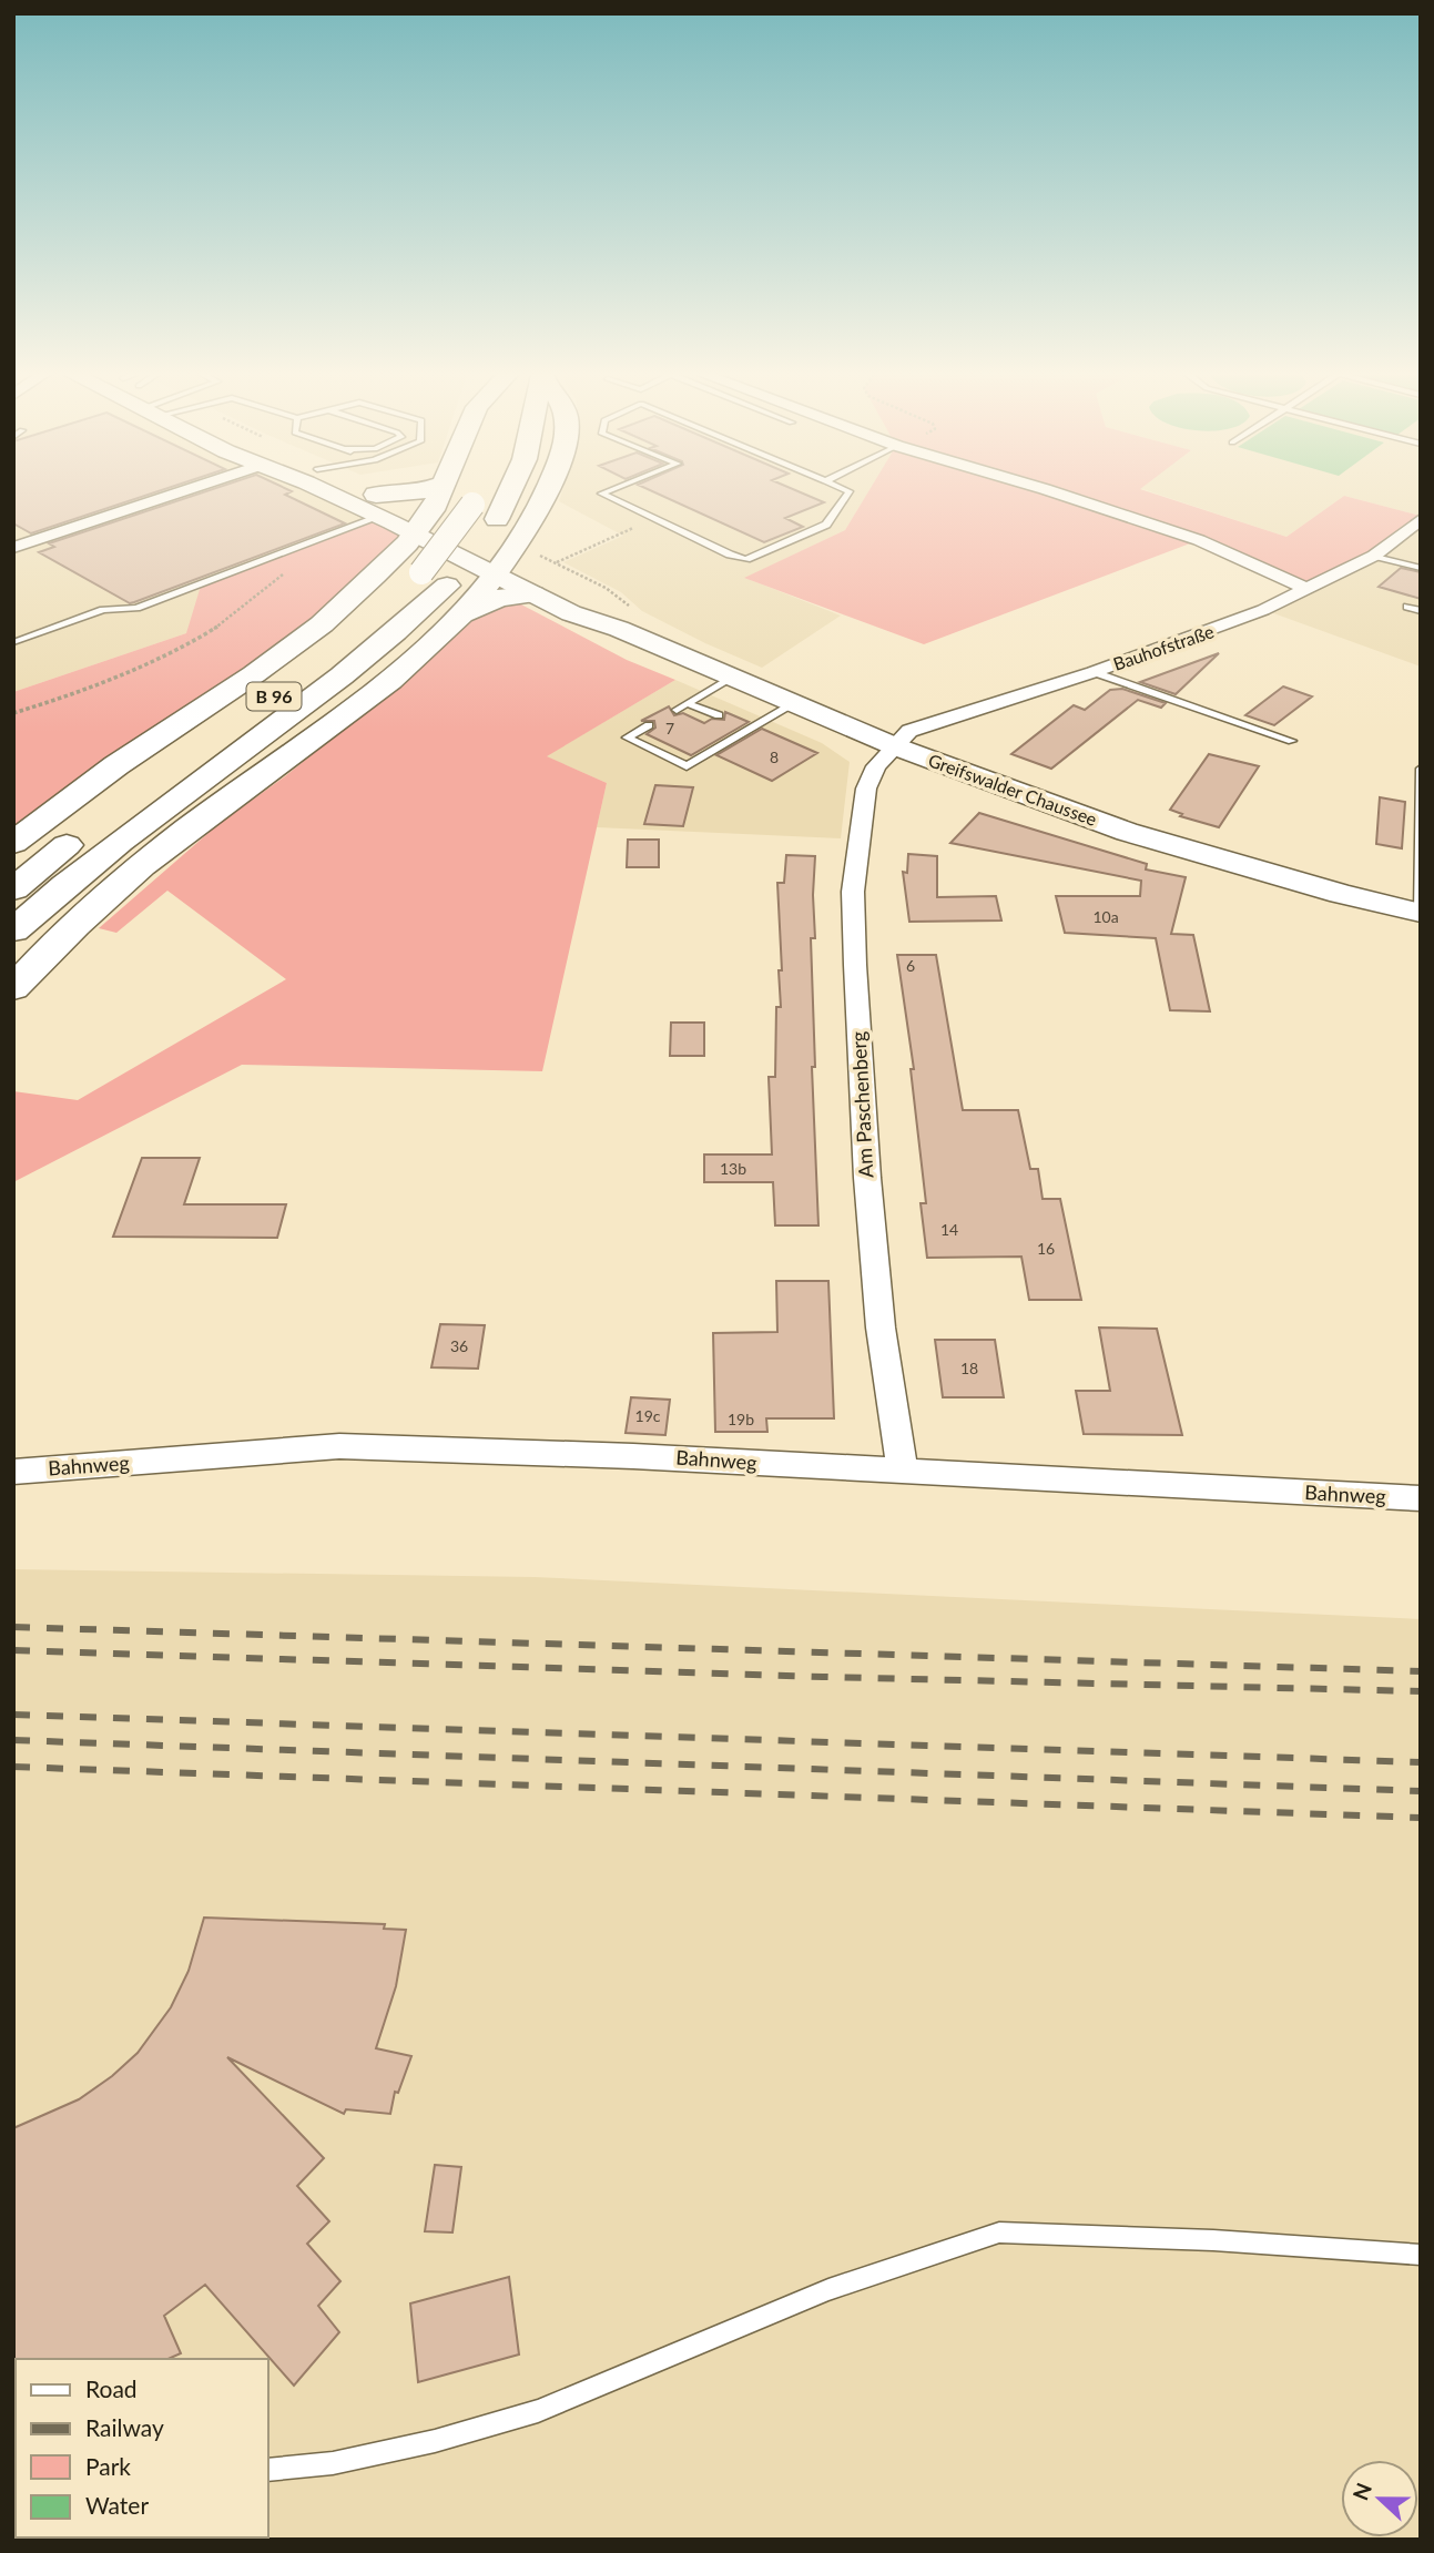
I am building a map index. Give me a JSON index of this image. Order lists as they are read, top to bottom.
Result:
{
  "streets": {
    "highway": ["B 96"],
    "main road": ["Greifswalder Chaussee"],
    "street": ["Bauhofstraße", "Am Paschenberg", "Bahnweg"]
  },
  "crossings": [
    ["Bauhofstraße", "Greifswalder Chaussee"],
    ["Bauhofstraße", "Am Paschenberg"],
    ["Greifswalder Chaussee", "Am Paschenberg"],
    ["Am Paschenberg", "Bahnweg"]
  ],
  "house_numbers": [
    "7",
    "8",
    "10a",
    "6",
    "13b",
    "14",
    "16",
    "36",
    "18",
    "19c",
    "19b"
  ],
  "legend": [
    "Road",
    "Railway",
    "Park",
    "Water"
  ],
  "north": "left"
}
